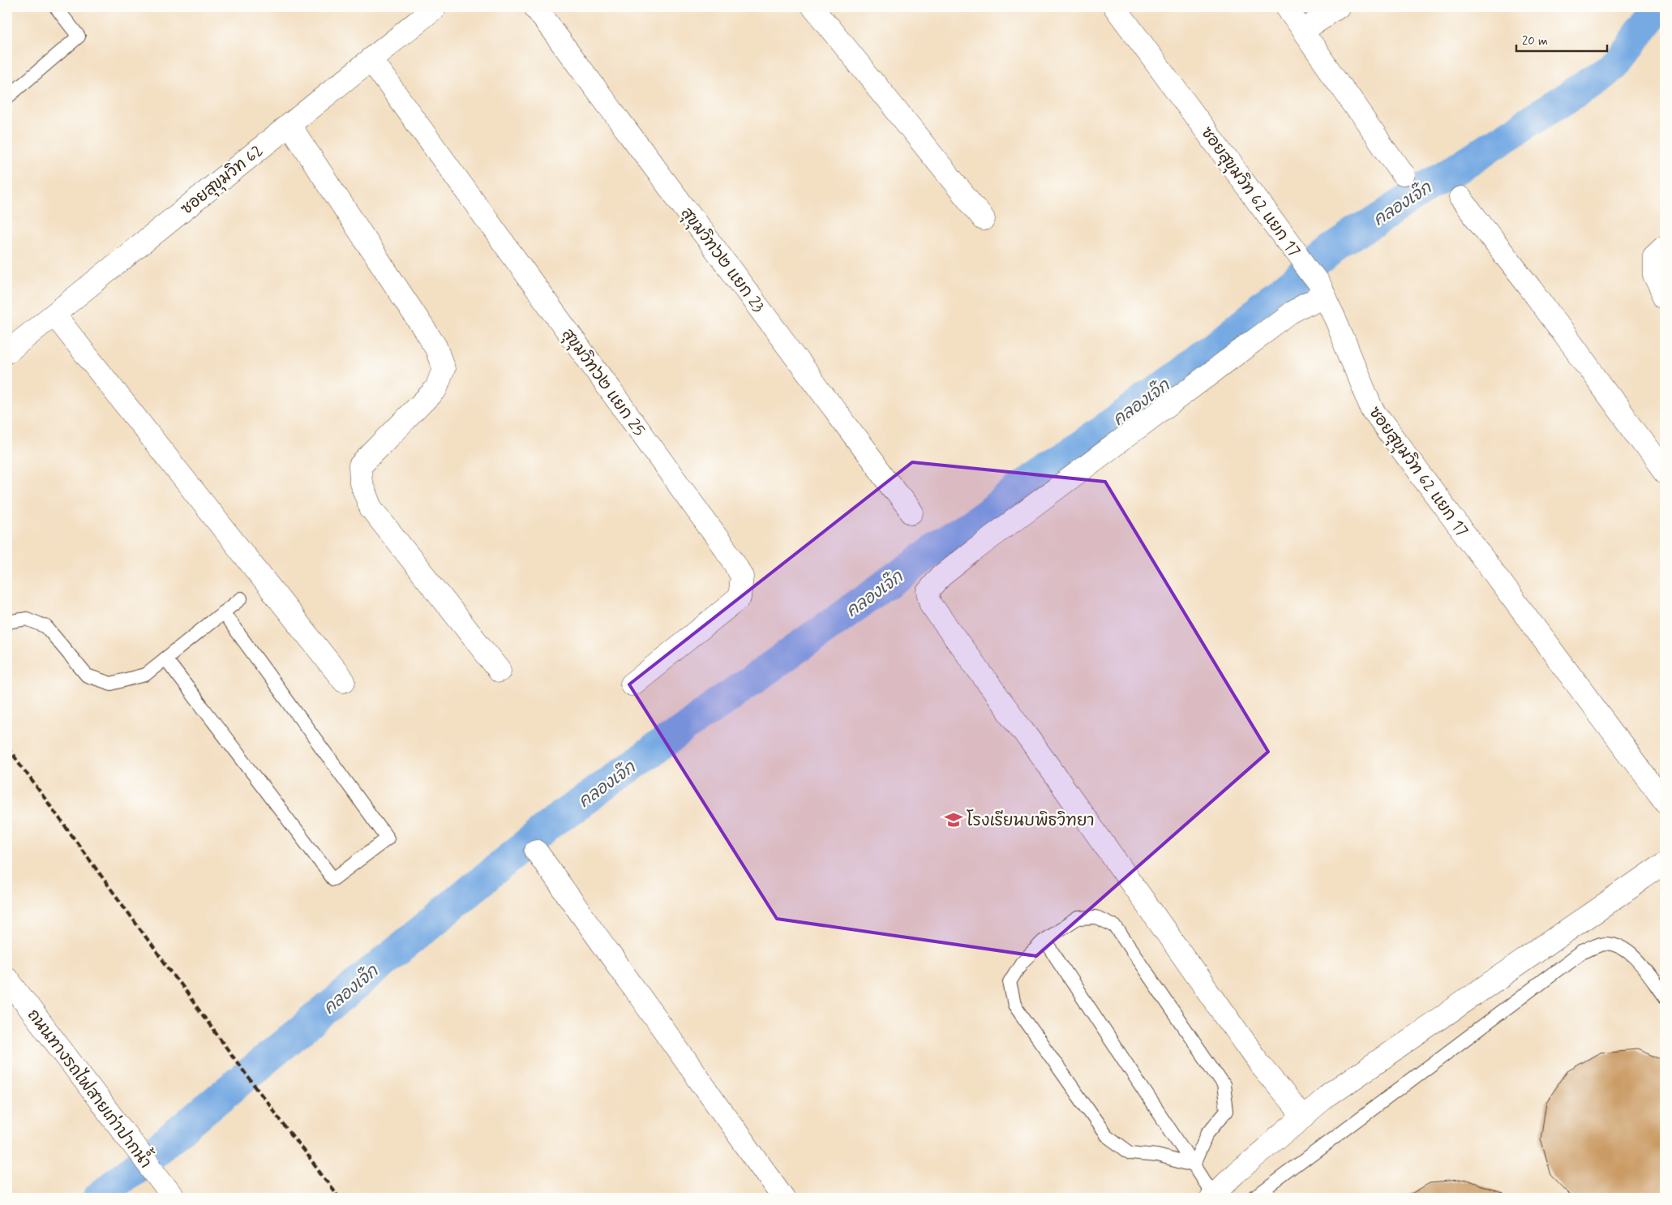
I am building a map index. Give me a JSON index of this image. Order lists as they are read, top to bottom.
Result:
{
  "streets": {
    "street": [
      "ซอยสุขุมวิท 62",
      "ซอยสุขุมวิท 62 แยก 17",
      "สุขุมวิท๖๒ แยก 23",
      "สุขุมวิท๖๒ แยก 25",
      "ถนนทางรถไฟสายเก่าปากน้ำ"
    ]
  },
  "crossings": [
    ["ซอยสุขุมวิท 62", "สุขุมวิท๖๒ แยก 25"]
  ],
  "water": ["คลองเจ๊ก"],
  "places": {
    "school or university": ["โรงเรียนบพิธวิทยา"]
  },
  "scale_bar": "20 m"
}
